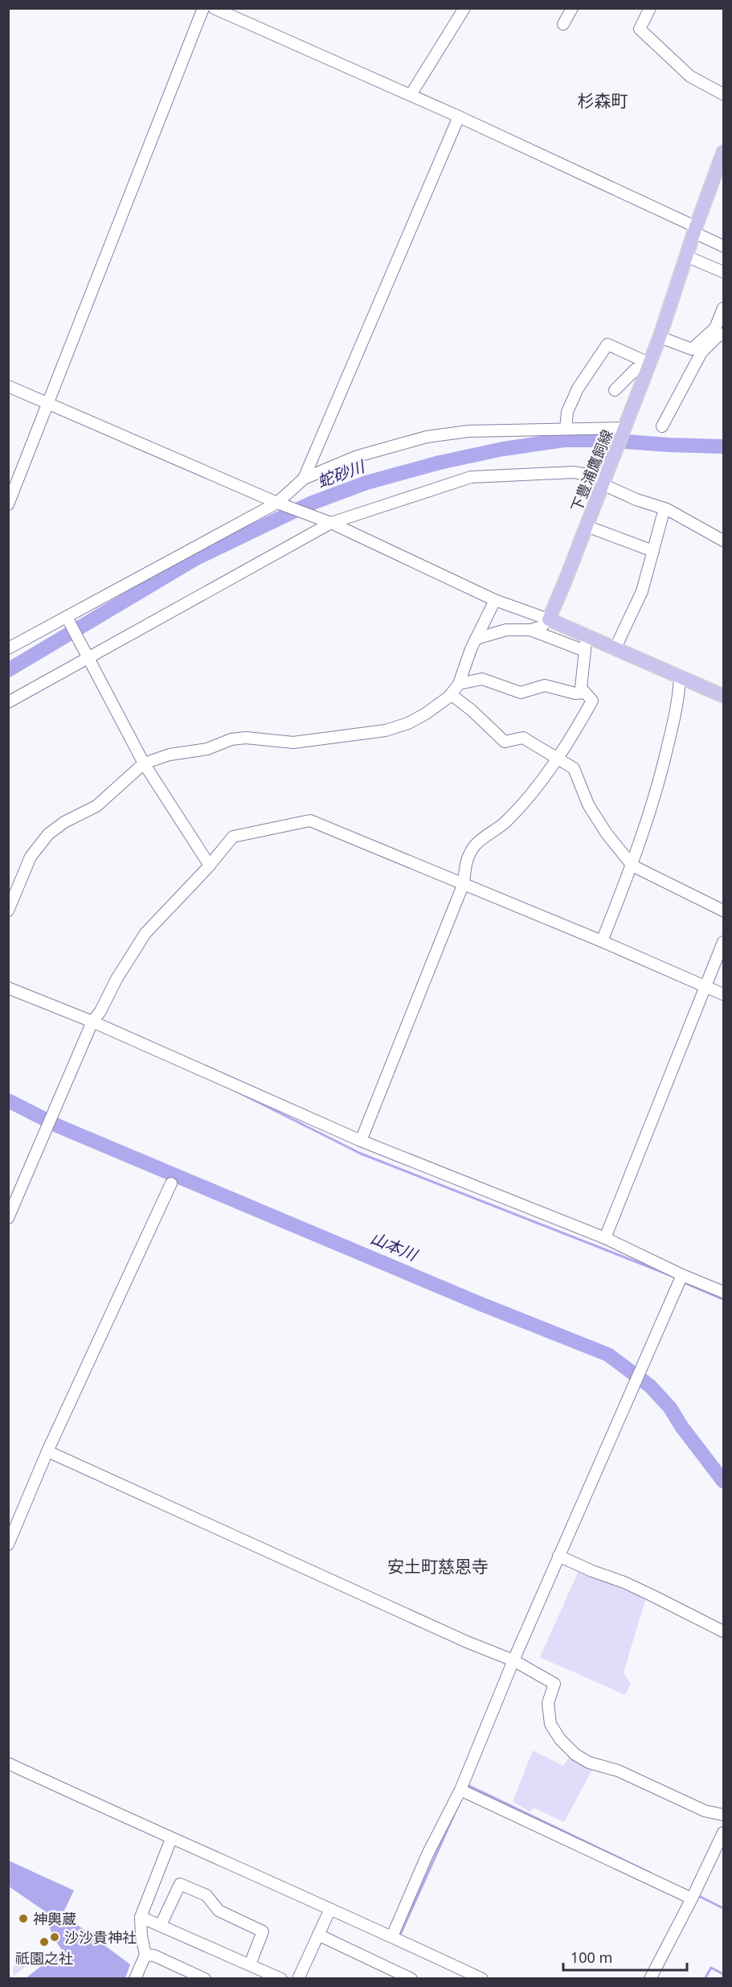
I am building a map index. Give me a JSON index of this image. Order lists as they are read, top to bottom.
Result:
{
  "streets": {
    "main road": ["下豊浦鷹飼線"]
  },
  "districts": ["杉森町", "安土町慈恩寺"],
  "water": ["蛇砂川", "山本川"],
  "places": ["神輿蔵", "沙沙貴神社", "祇園之社"],
  "scale_bar": "100 m"
}
